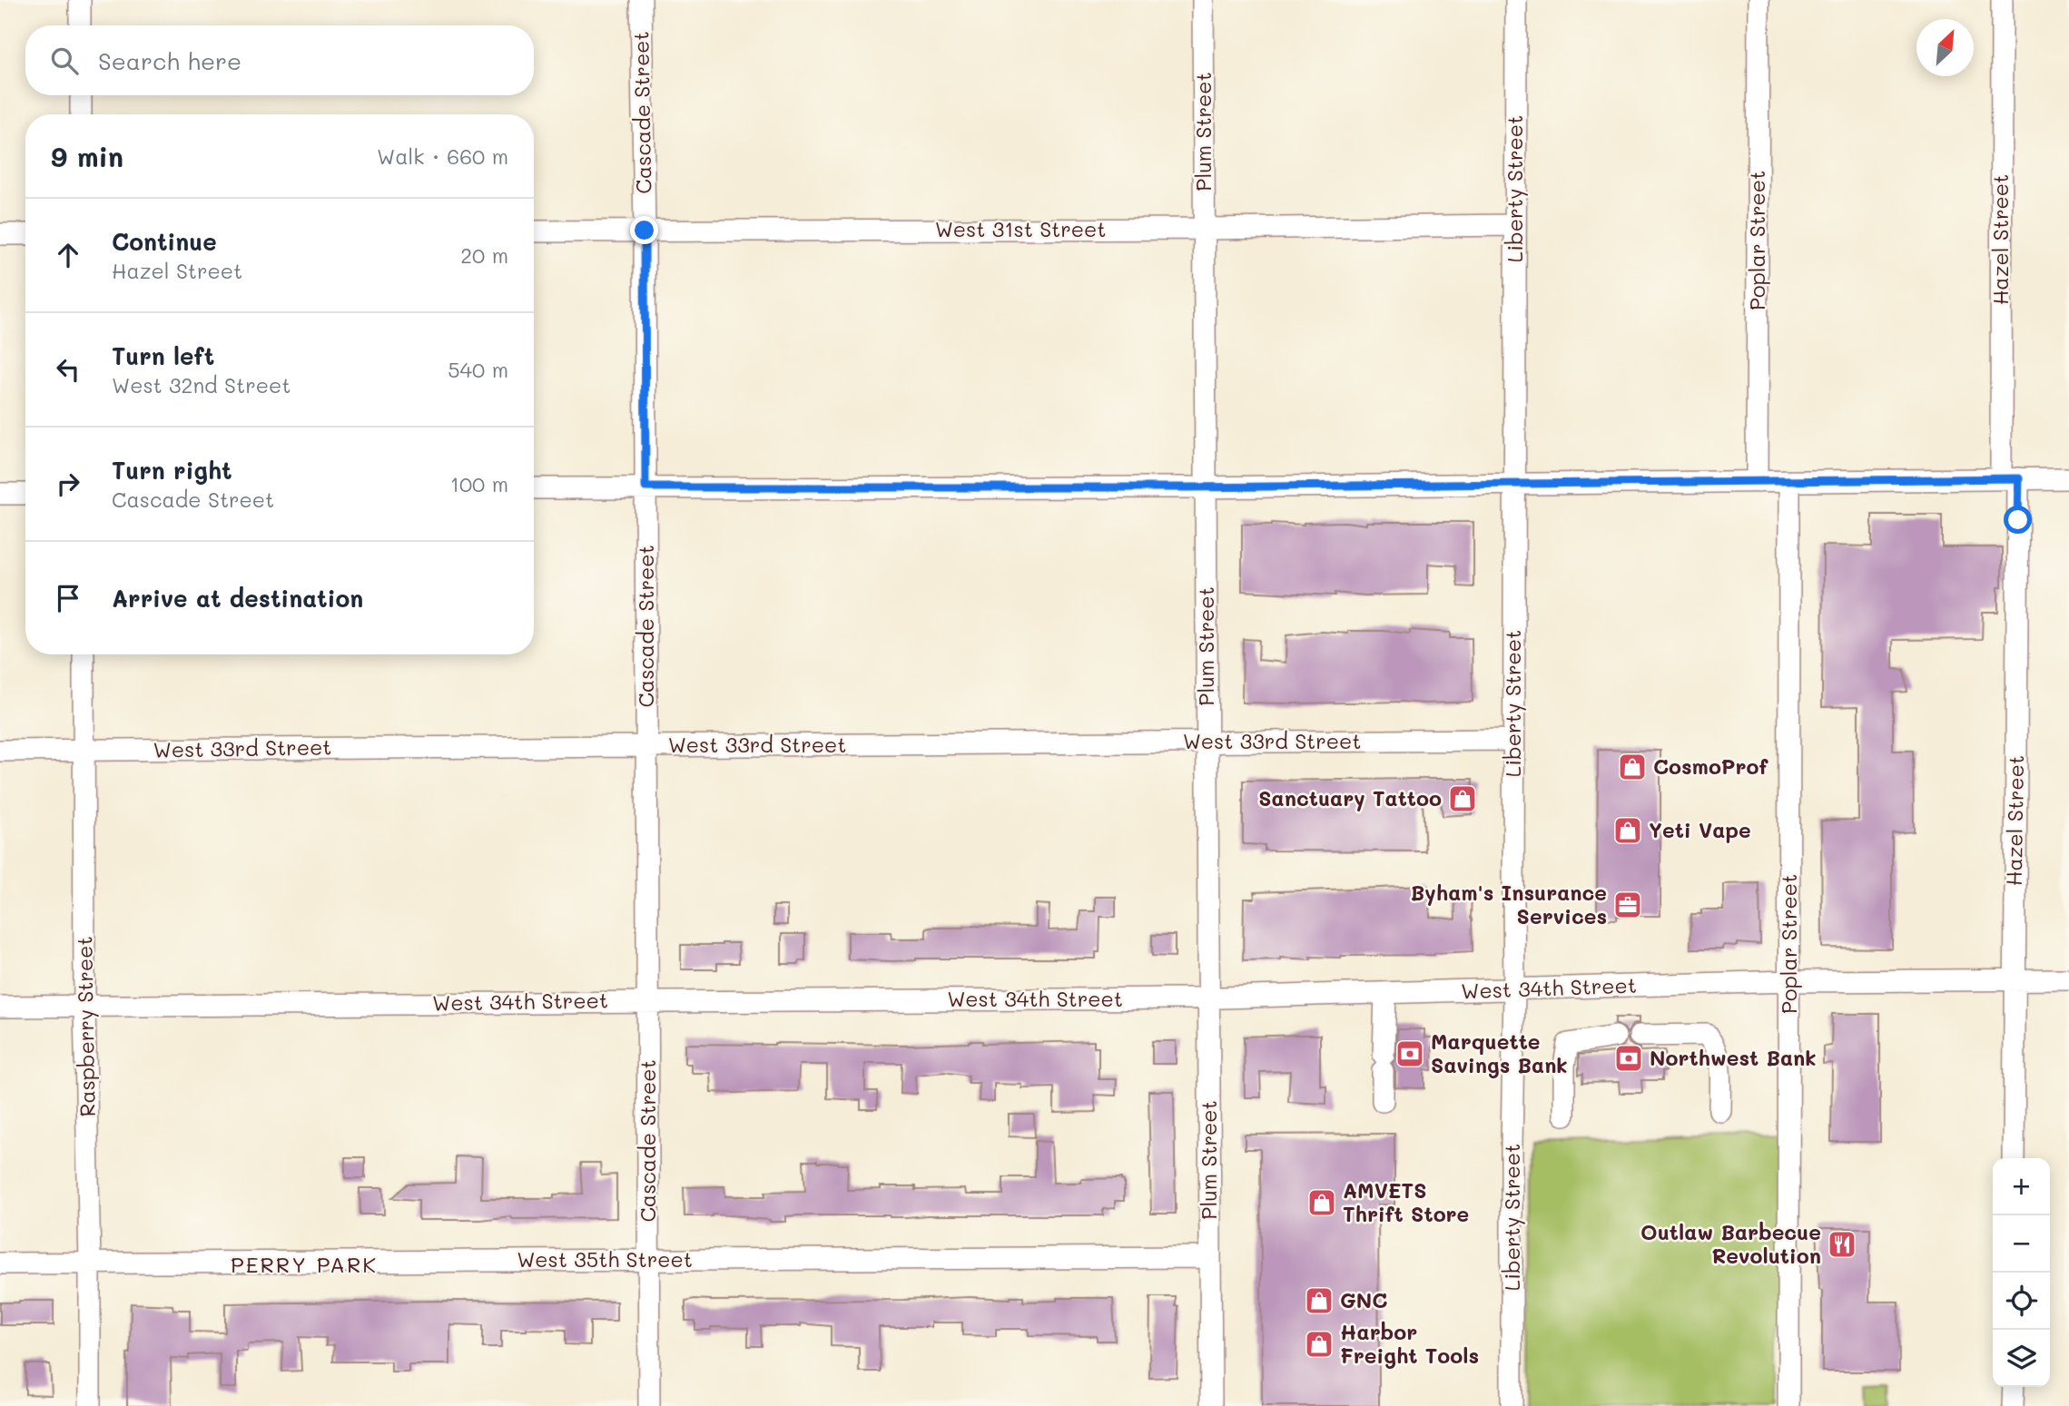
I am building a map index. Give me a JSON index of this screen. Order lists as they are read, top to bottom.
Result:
{
  "streets": {
    "street": [
      "Cascade Street",
      "Plum Street",
      "Liberty Street",
      "West 31st Street",
      "Hazel Street",
      "Poplar Street",
      "West 33rd Street",
      "West 34th Street",
      "Raspberry Street",
      "West 35th Street"
    ]
  },
  "crossings": [
    ["Cascade Street", "West 31st Street"],
    ["Cascade Street", "West 33rd Street"],
    ["Cascade Street", "West 34th Street"],
    ["Cascade Street", "West 35th Street"],
    ["Plum Street", "West 31st Street"],
    ["Plum Street", "West 33rd Street"],
    ["Plum Street", "West 34th Street"],
    ["Plum Street", "West 35th Street"],
    ["Liberty Street", "West 31st Street"],
    ["Liberty Street", "West 33rd Street"],
    ["Liberty Street", "West 34th Street"],
    ["Hazel Street", "West 34th Street"],
    ["Poplar Street", "West 34th Street"],
    ["West 33rd Street", "Raspberry Street"],
    ["West 34th Street", "Raspberry Street"],
    ["Raspberry Street", "West 35th Street"]
  ],
  "districts": ["PERRY PARK"],
  "places": {
    "shop": [
      "CosmoProf",
      "Sanctuary Tattoo",
      "Yeti Vape",
      "AMVETS Thrift Store",
      "GNC",
      "Harbor Freight Tools"
    ],
    "office": ["Byham's Insurance Services"],
    "bank": ["Marquette Savings Bank", "Northwest Bank"],
    "restaurant": ["Outlaw Barbecue Revolution"]
  },
  "north": "top right",
  "page": {
    "search": "Search here",
    "heading": ["9 min", "Walk · 660 m"],
    "list": [
      ["Continue", "Hazel Street", "20 m"],
      ["Turn left", "West 32nd Street", "540 m"],
      ["Turn right", "Cascade Street", "100 m"],
      "Arrive at destination"
    ],
    "map_buttons": ["+", "−"]
  }
}
